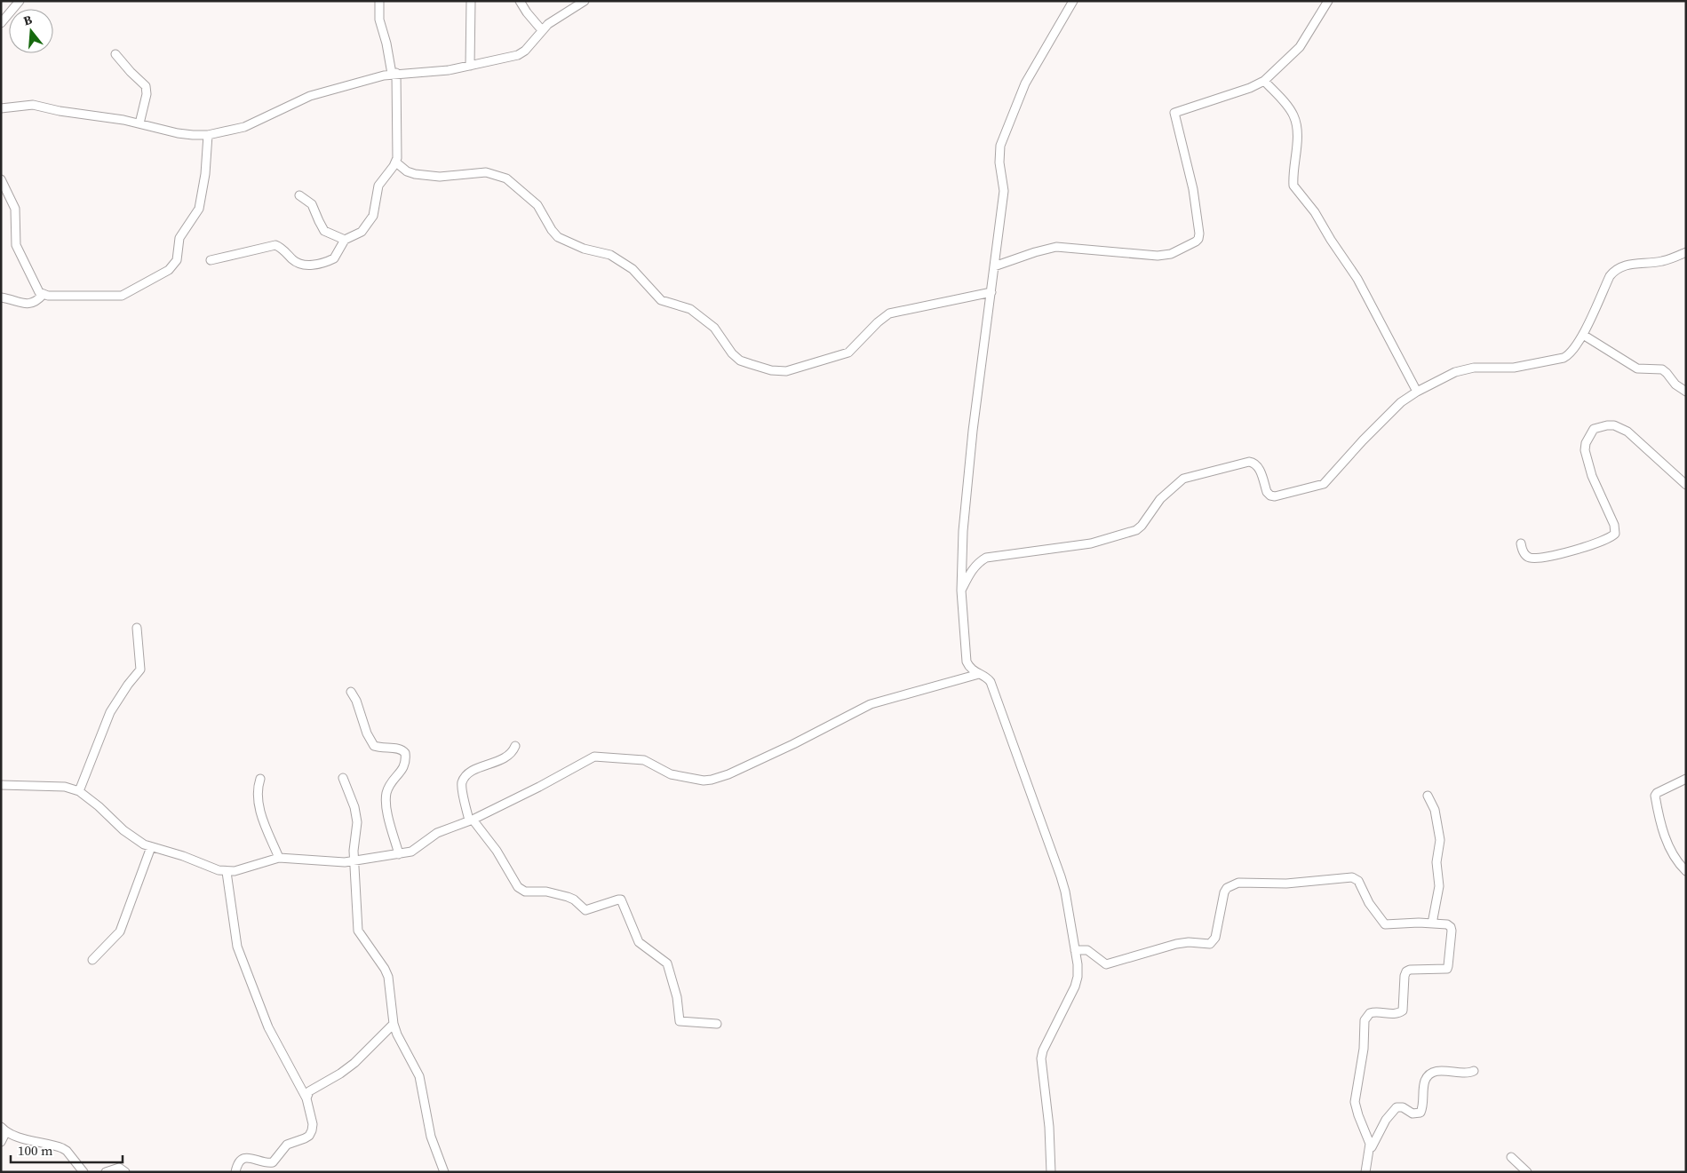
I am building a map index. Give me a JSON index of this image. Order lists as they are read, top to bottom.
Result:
{
  "scale_bar": "100 m",
  "north": "top"
}
